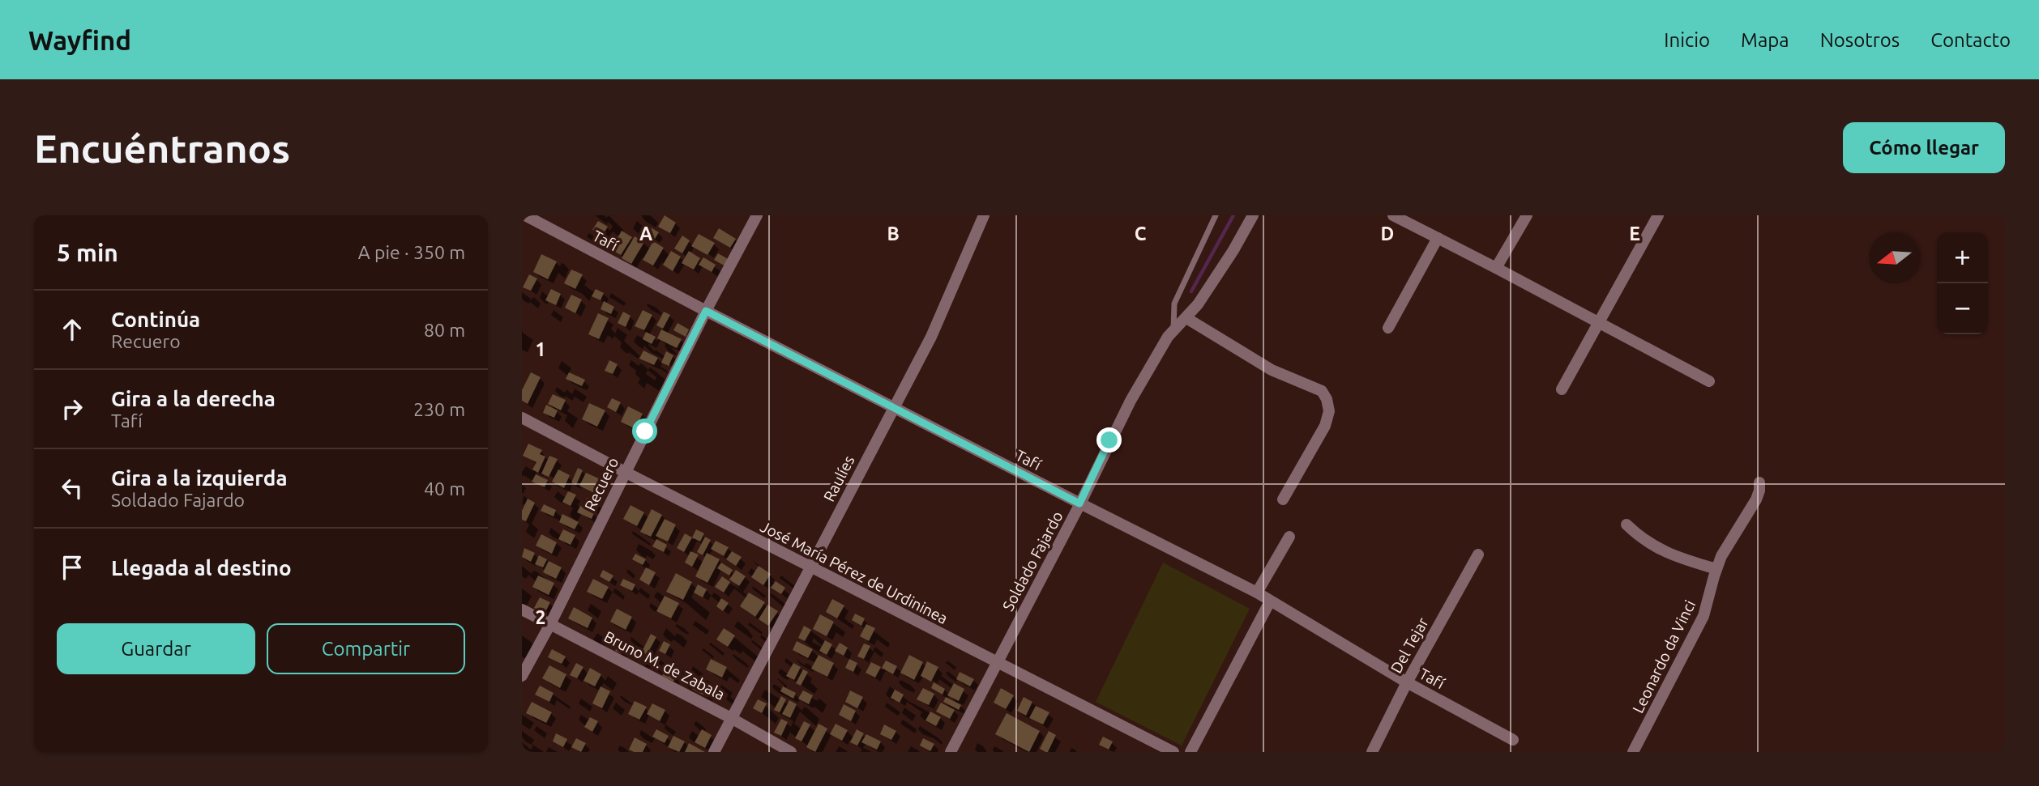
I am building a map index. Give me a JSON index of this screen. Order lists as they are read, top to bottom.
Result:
{
  "streets": {
    "street": [
      "Tafí",
      "Raulíes",
      "Recuero",
      "Soldado Fajardo",
      "José María Pérez de Urdininea",
      "Del Tejar",
      "Leonardo da Vinci",
      "Bruno M. de Zabala"
    ]
  },
  "crossings": [
    ["Tafí", "Raulíes"],
    ["Tafí", "Recuero"],
    ["Tafí", "Soldado Fajardo"],
    ["Tafí", "Del Tejar"],
    ["Raulíes", "José María Pérez de Urdininea"],
    ["Raulíes", "Bruno M. de Zabala"],
    ["Recuero", "José María Pérez de Urdininea"],
    ["Recuero", "Bruno M. de Zabala"],
    ["Soldado Fajardo", "José María Pérez de Urdininea"]
  ],
  "north": "left",
  "page": {
    "header": "Wayfind",
    "nav": [
      "Inicio",
      "Mapa",
      "Nosotros",
      "Contacto"
    ],
    "buttons": [
      "Cómo llegar",
      ["Guardar", "Compartir"]
    ],
    "title": "Encuéntranos",
    "heading": ["5 min", "A pie · 350 m"],
    "map_buttons": ["+", "−"],
    "list": [
      ["Continúa", "Recuero", "80 m"],
      ["Gira a la derecha", "Tafí", "230 m"],
      ["Gira a la izquierda", "Soldado Fajardo", "40 m"],
      "Llegada al destino"
    ]
  },
  "grid": {
    "columns": [
      "A",
      "B",
      "C",
      "D",
      "E"
    ],
    "rows": ["1", "2"]
  }
}
